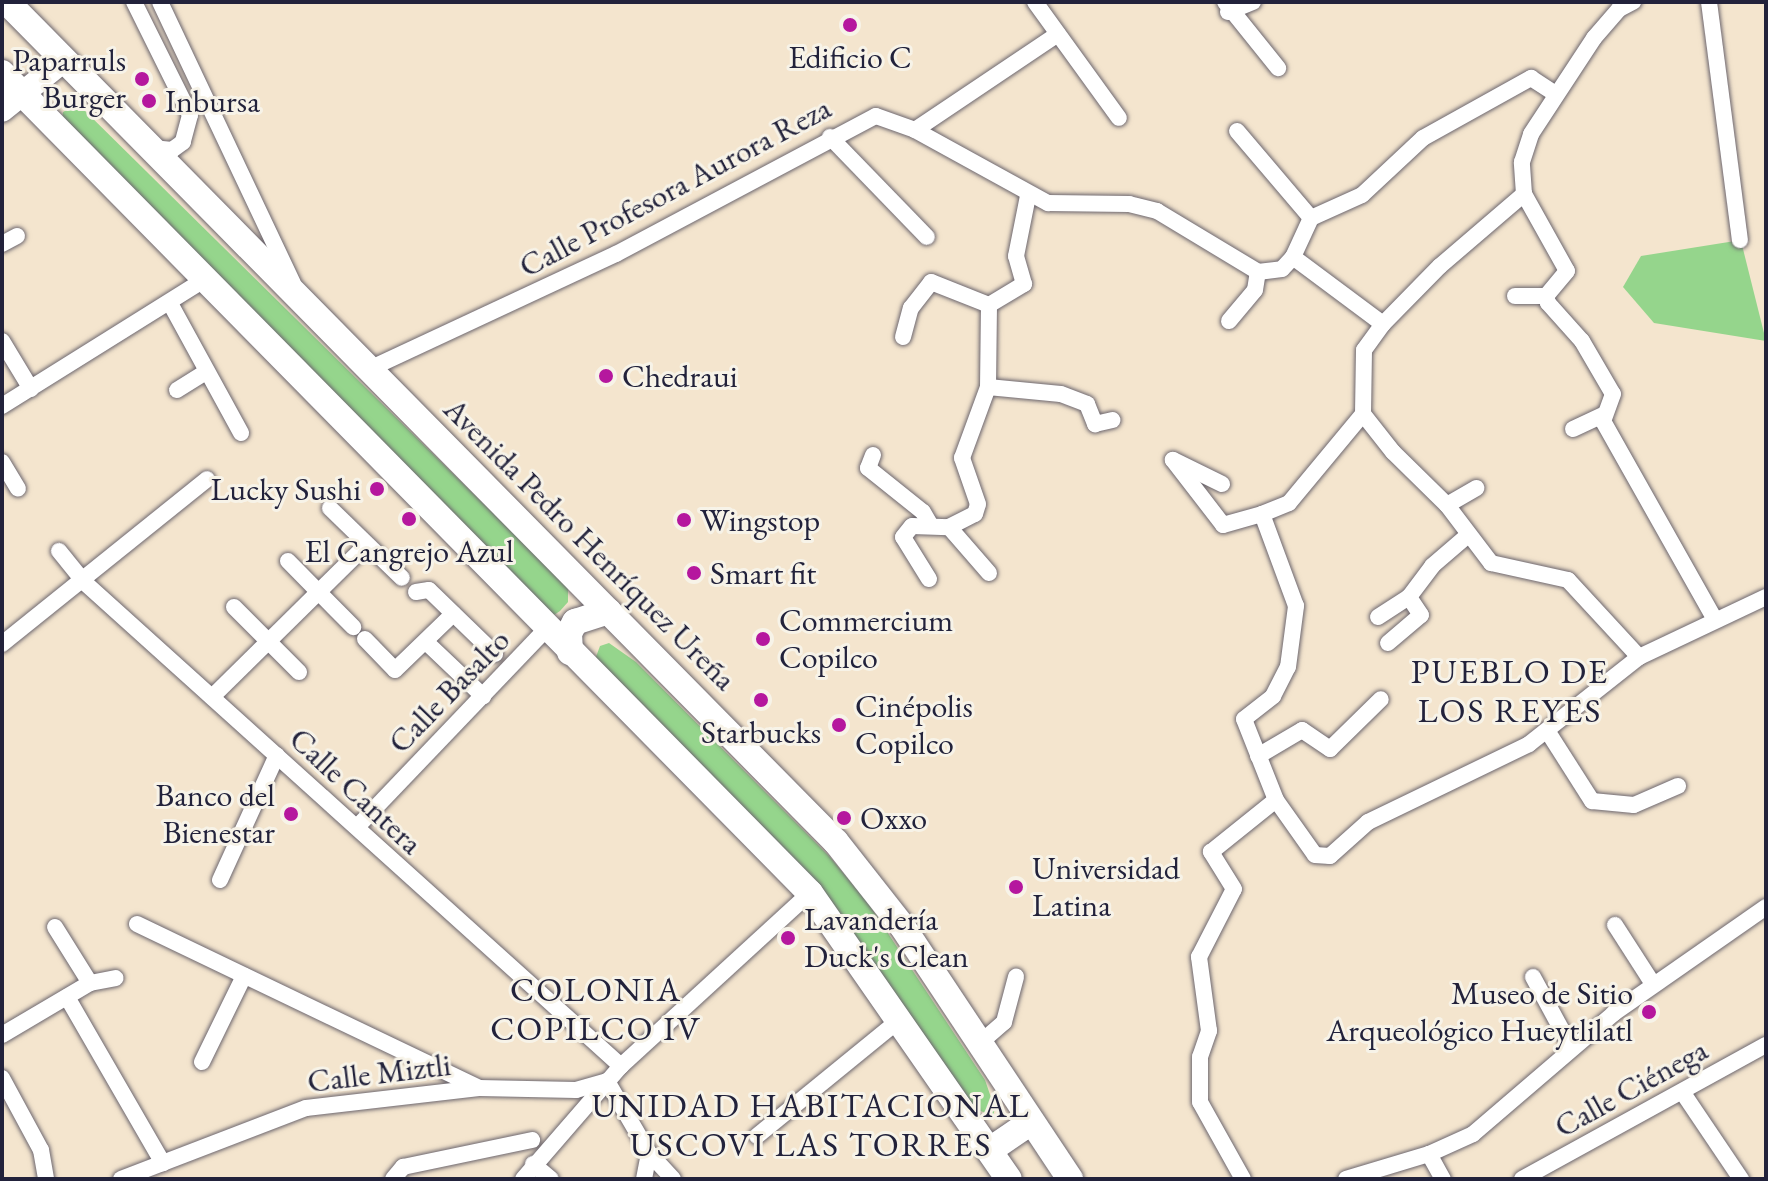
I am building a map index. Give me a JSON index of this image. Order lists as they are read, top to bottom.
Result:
{
  "streets": {
    "main road": ["Avenida Pedro Henríquez Ureña"],
    "street": [
      "Calle Profesora Aurora Reza",
      "Calle Basalto",
      "Calle Cantera",
      "Calle Miztli",
      "Calle Ciénega"
    ]
  },
  "crossings": [
    ["Calle Profesora Aurora Reza", "Avenida Pedro Henríquez Ureña"],
    ["Calle Basalto", "Calle Cantera"]
  ],
  "districts": ["PUEBLO DE LOS REYES", "COLONIA COPILCO IV", "UNIDAD HABITACIONAL USCOVI LAS TORRES"],
  "places": [
    "Edificio C",
    "Paparruls Burger",
    "Inbursa",
    "Chedraui",
    "Lucky Sushi",
    "El Cangrejo Azul",
    "Wingstop",
    "Smart fit",
    "Commercium Copilco",
    "Starbucks",
    "Cinépolis Copilco",
    "Banco del Bienestar",
    "Oxxo",
    "Universidad Latina",
    "Lavandería Duck's Clean",
    "Museo de Sitio Arqueológico Hueytlilatl"
  ]
}
